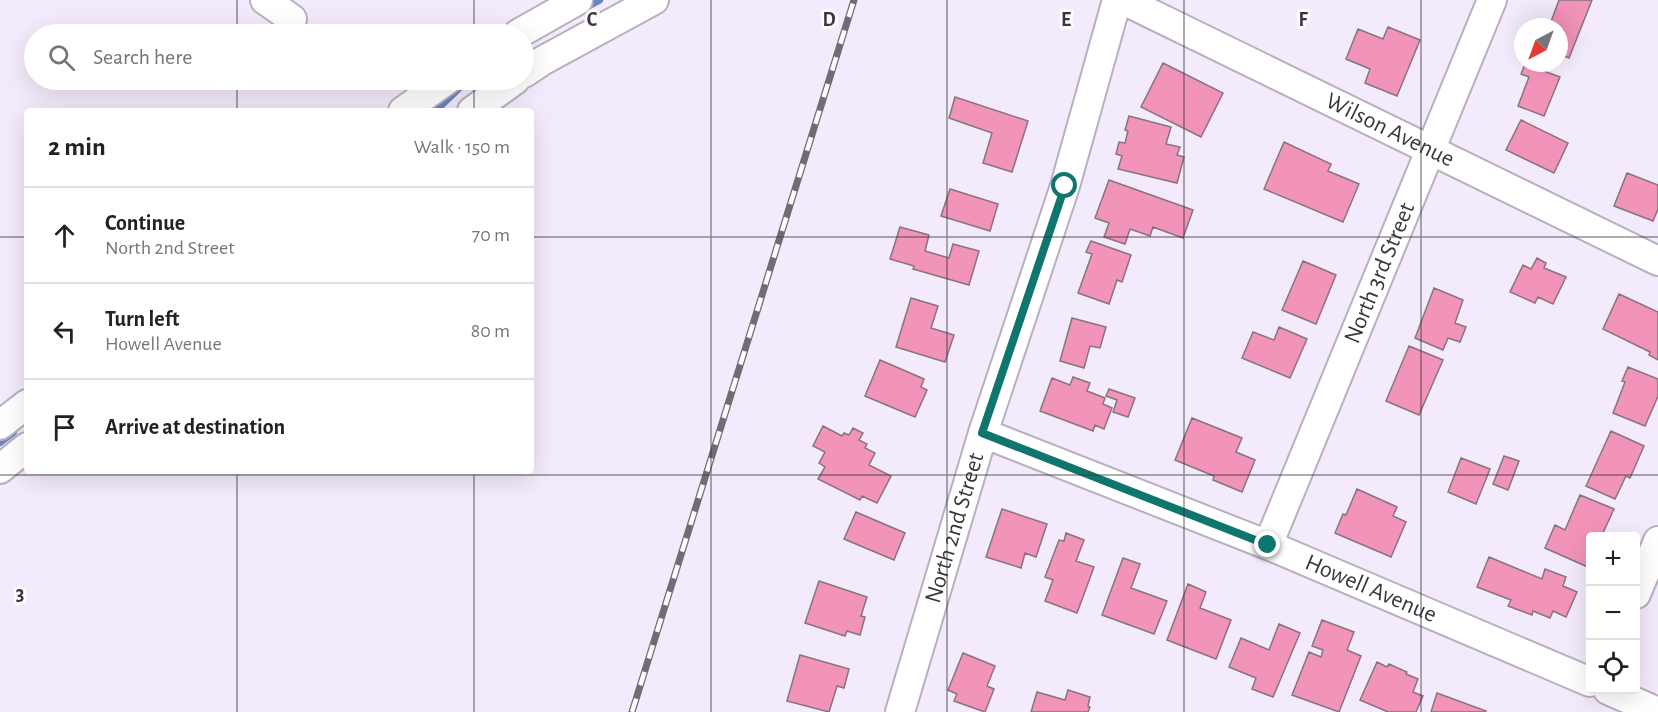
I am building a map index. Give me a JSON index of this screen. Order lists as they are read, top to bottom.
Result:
{
  "streets": {
    "street": [
      "Wilson Avenue",
      "North 3rd Street",
      "North 2nd Street",
      "Howell Avenue"
    ]
  },
  "crossings": [
    ["Wilson Avenue", "North 3rd Street"],
    ["North 3rd Street", "Howell Avenue"],
    ["North 2nd Street", "Howell Avenue"]
  ],
  "north": "bottom left",
  "page": {
    "search": "Search here",
    "heading": ["2 min", "Walk · 150 m"],
    "list": [
      ["Continue", "North 2nd Street", "70 m"],
      ["Turn left", "Howell Avenue", "80 m"],
      "Arrive at destination"
    ],
    "map_buttons": ["+", "−"]
  },
  "grid": {
    "columns": [
      "C",
      "D",
      "E",
      "F"
    ],
    "rows": ["3"]
  }
}
